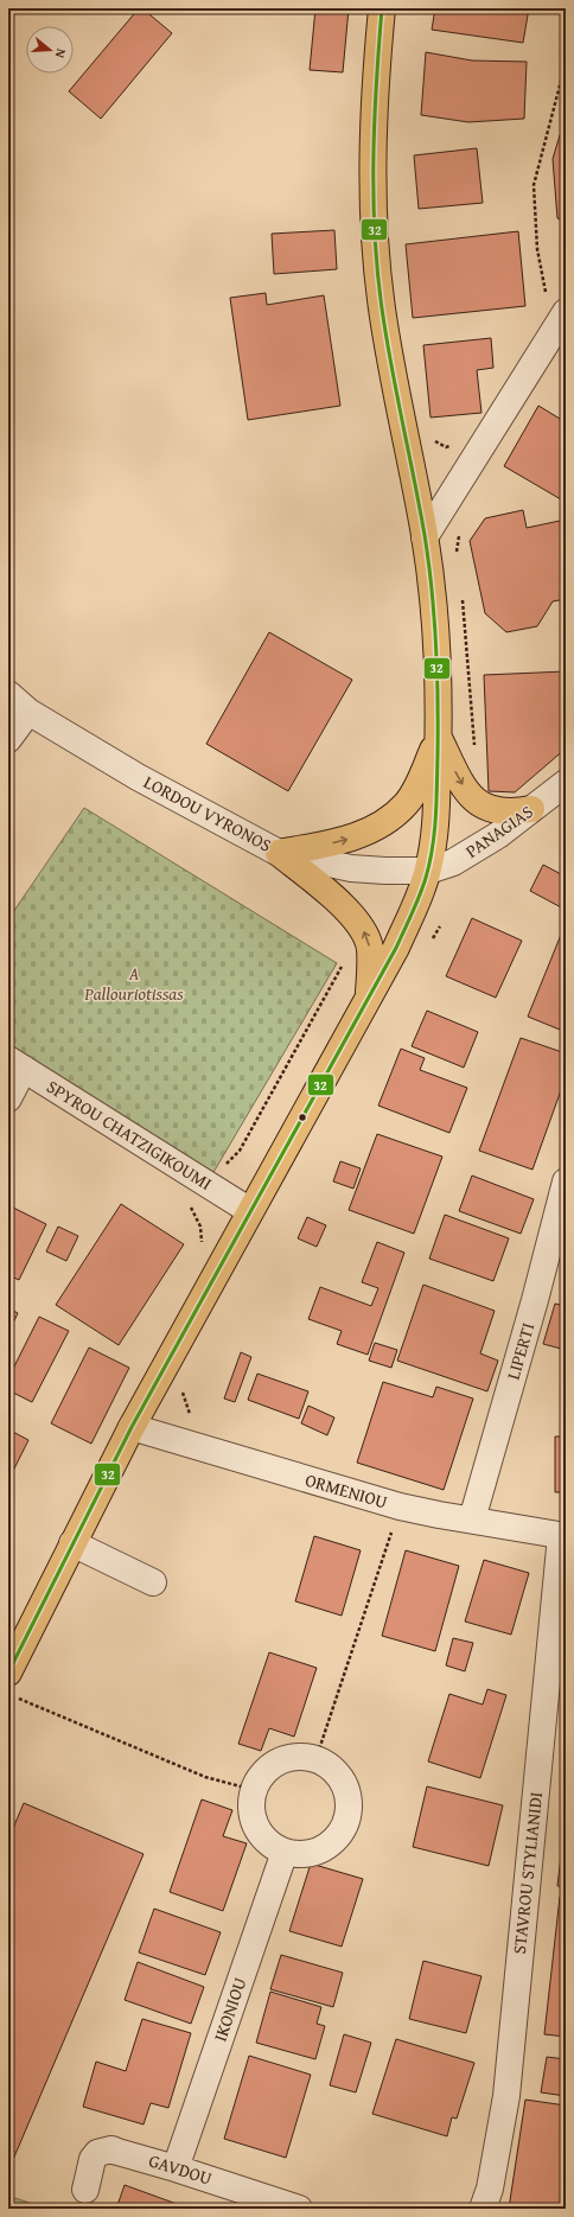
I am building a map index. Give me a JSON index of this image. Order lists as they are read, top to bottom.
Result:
{
  "streets": {
    "street": [
      "LORDOU VYRONOS",
      "PANAGIAS",
      "SPYROU CHATZIGIKOUMI",
      "LIPERTI",
      "ORMENIOU",
      "STAVROU STYLIANIDI",
      "IKONIOU",
      "GAVDOU"
    ]
  },
  "crossings": [
    ["LORDOU VYRONOS", "PANAGIAS"],
    ["LIPERTI", "ORMENIOU"],
    ["ORMENIOU", "STAVROU STYLIANIDI"],
    ["IKONIOU", "GAVDOU"]
  ],
  "parks": ["A Pallouriotissas"],
  "lines": ["transit line 32"],
  "north": "right"
}
